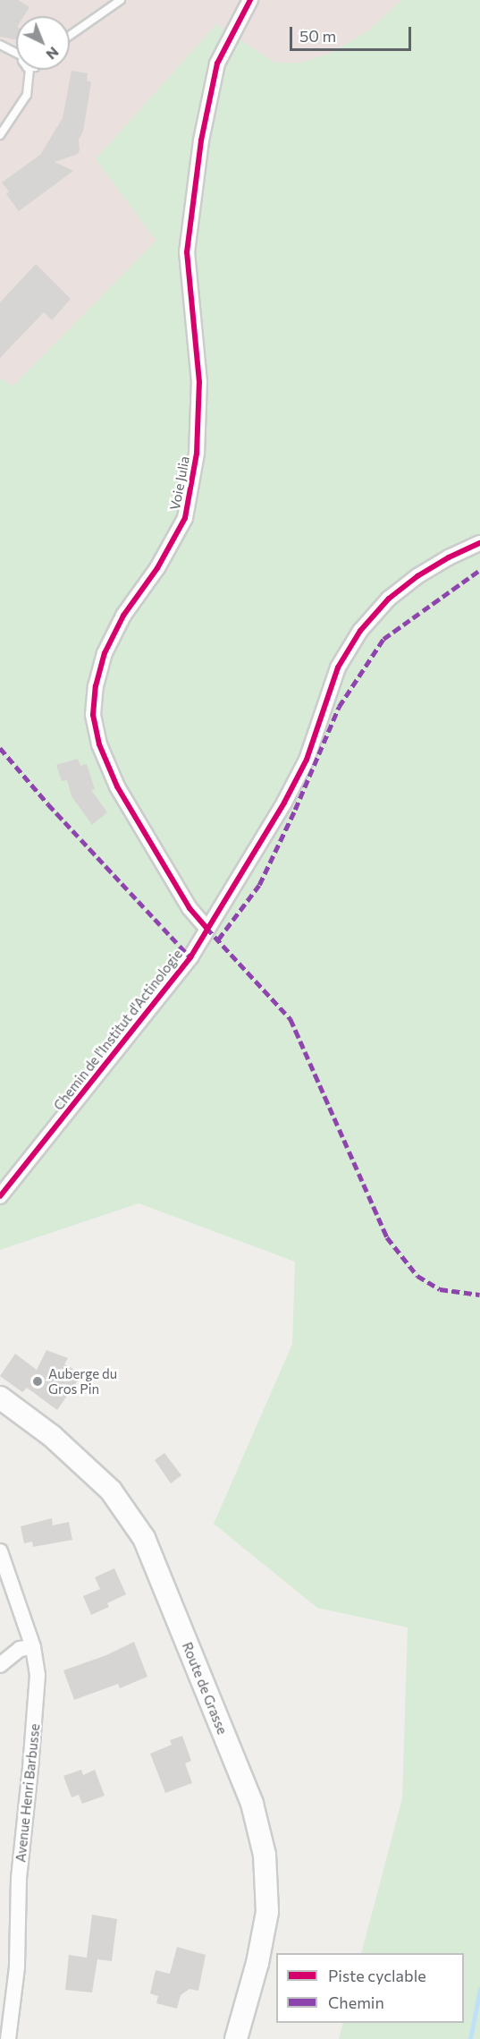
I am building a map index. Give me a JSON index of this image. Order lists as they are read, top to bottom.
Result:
{
  "streets": {
    "main road": ["Route de Grasse"],
    "street": ["Voie Julia", "Chemin de l'Institut d'Actinologie", "Avenue Henri Barbusse"]
  },
  "crossings": [
    ["Voie Julia", "Chemin de l'Institut d'Actinologie"]
  ],
  "places": ["Auberge du Gros Pin"],
  "legend": ["Piste cyclable", "Chemin"],
  "scale_bar": "50 m",
  "north": "bottom right"
}
